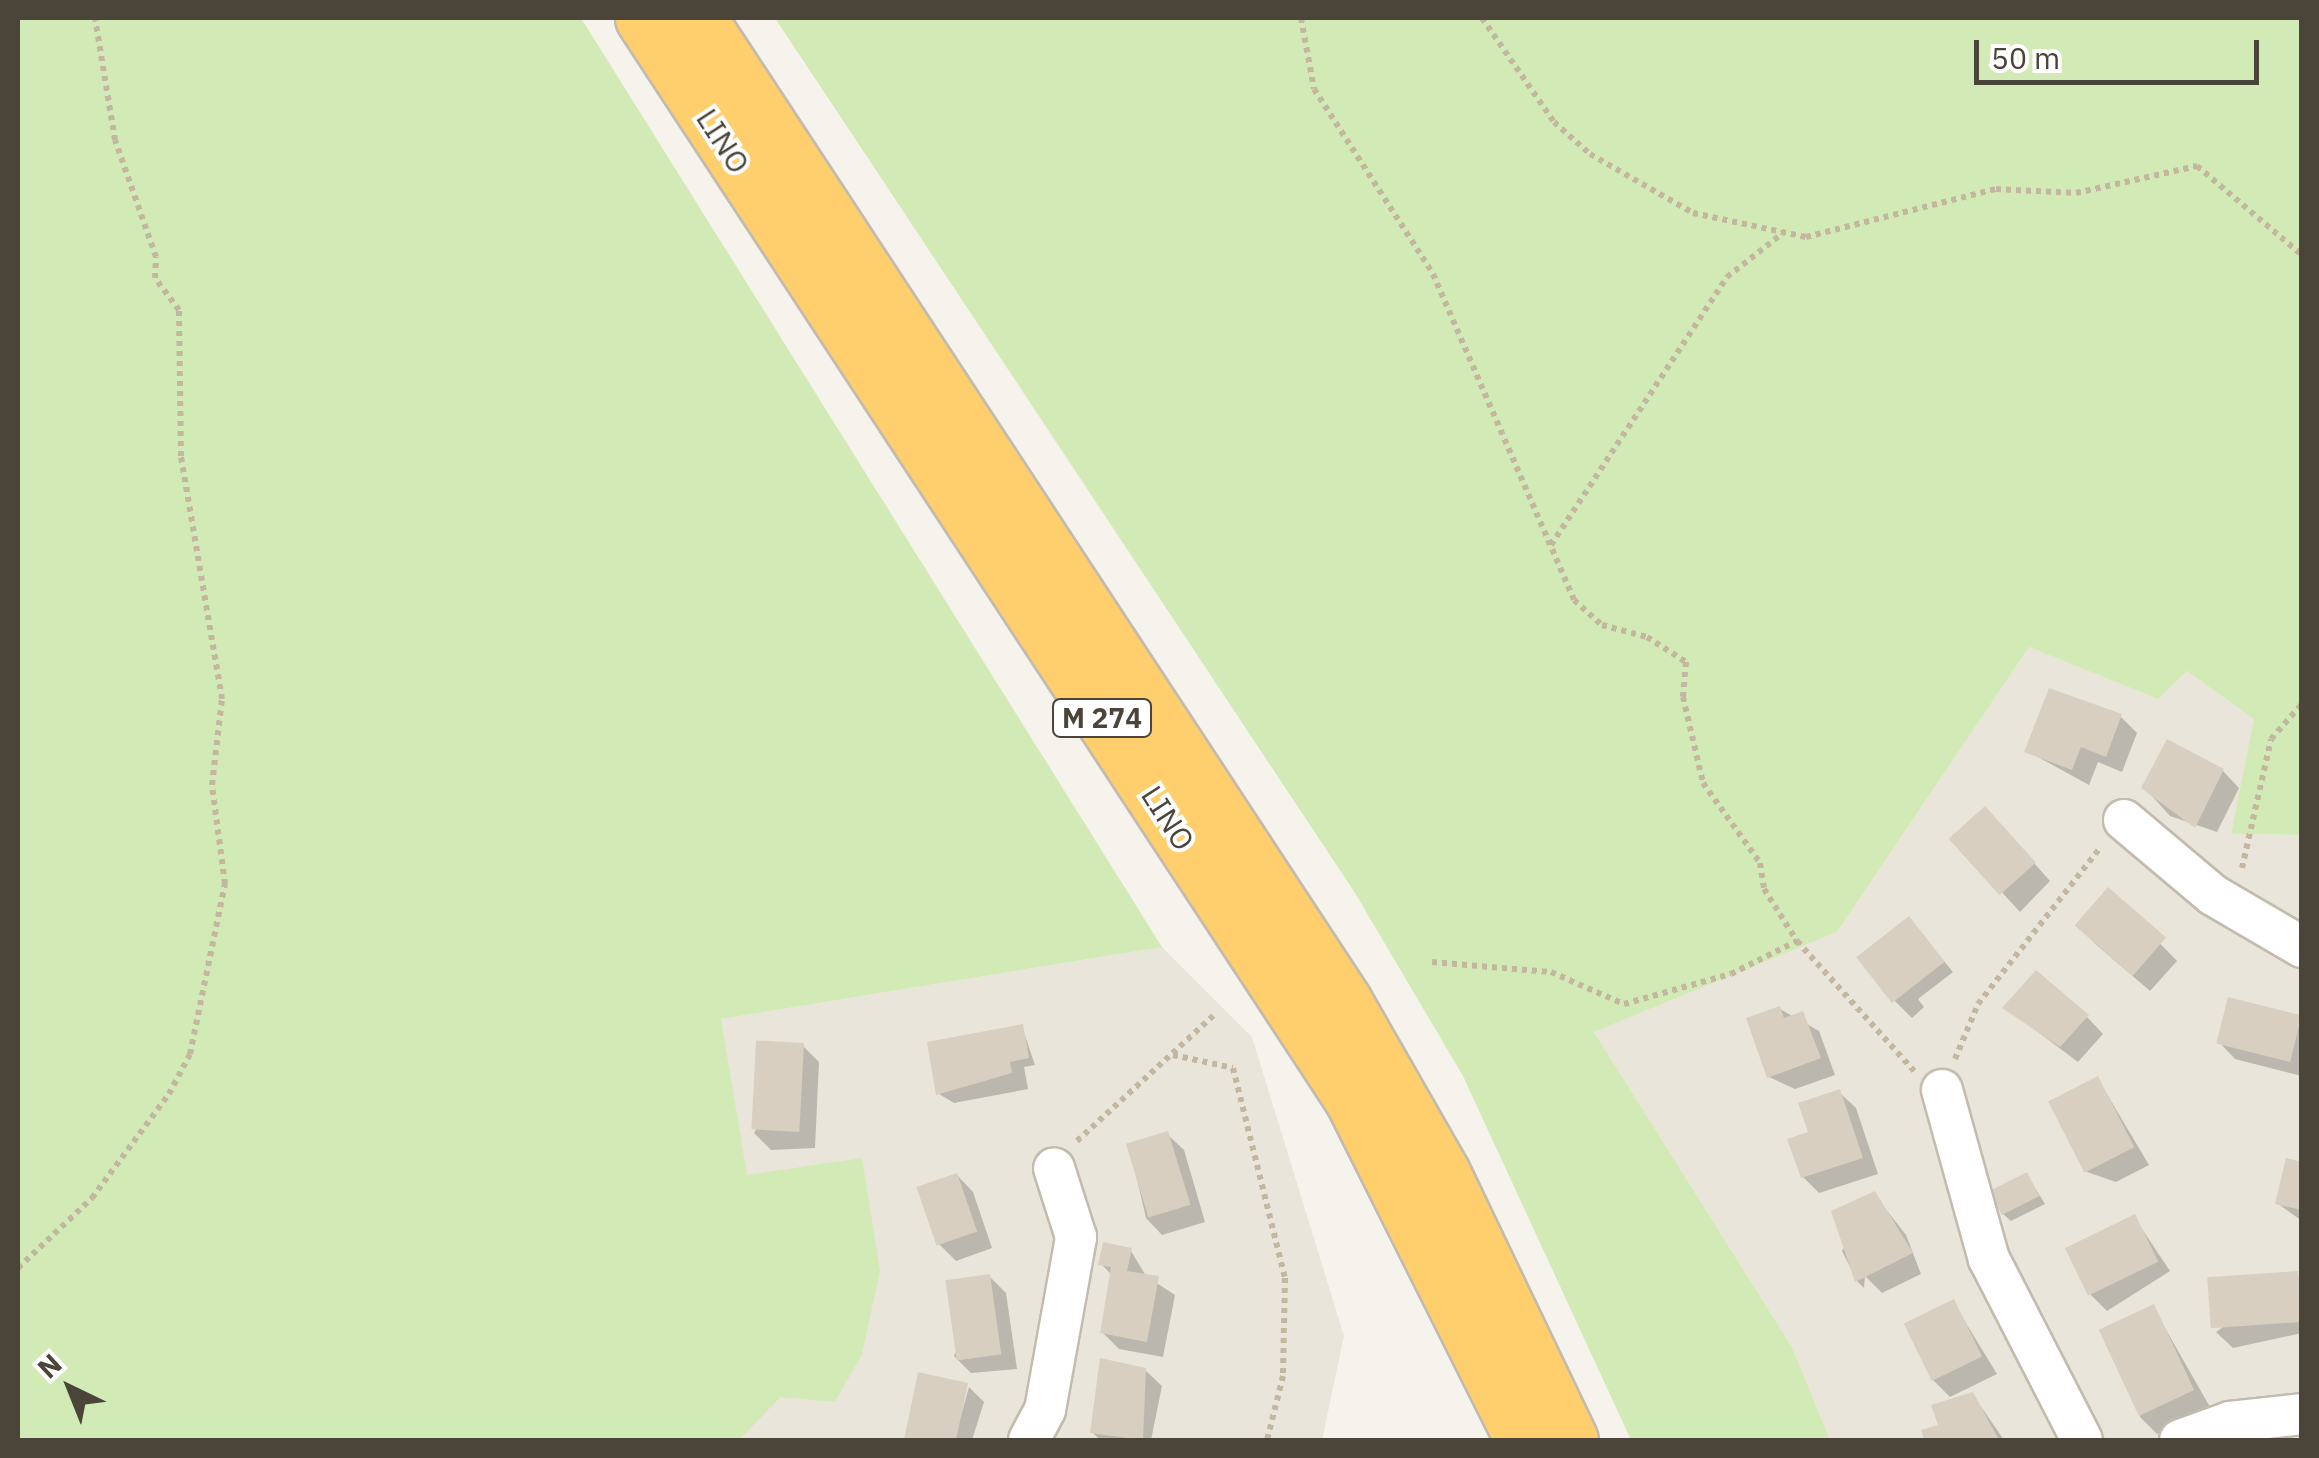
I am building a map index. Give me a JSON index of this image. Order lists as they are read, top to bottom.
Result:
{
  "streets": {
    "highway": ["LINO", "M 274"]
  },
  "scale_bar": "50 m",
  "north": "top left"
}
